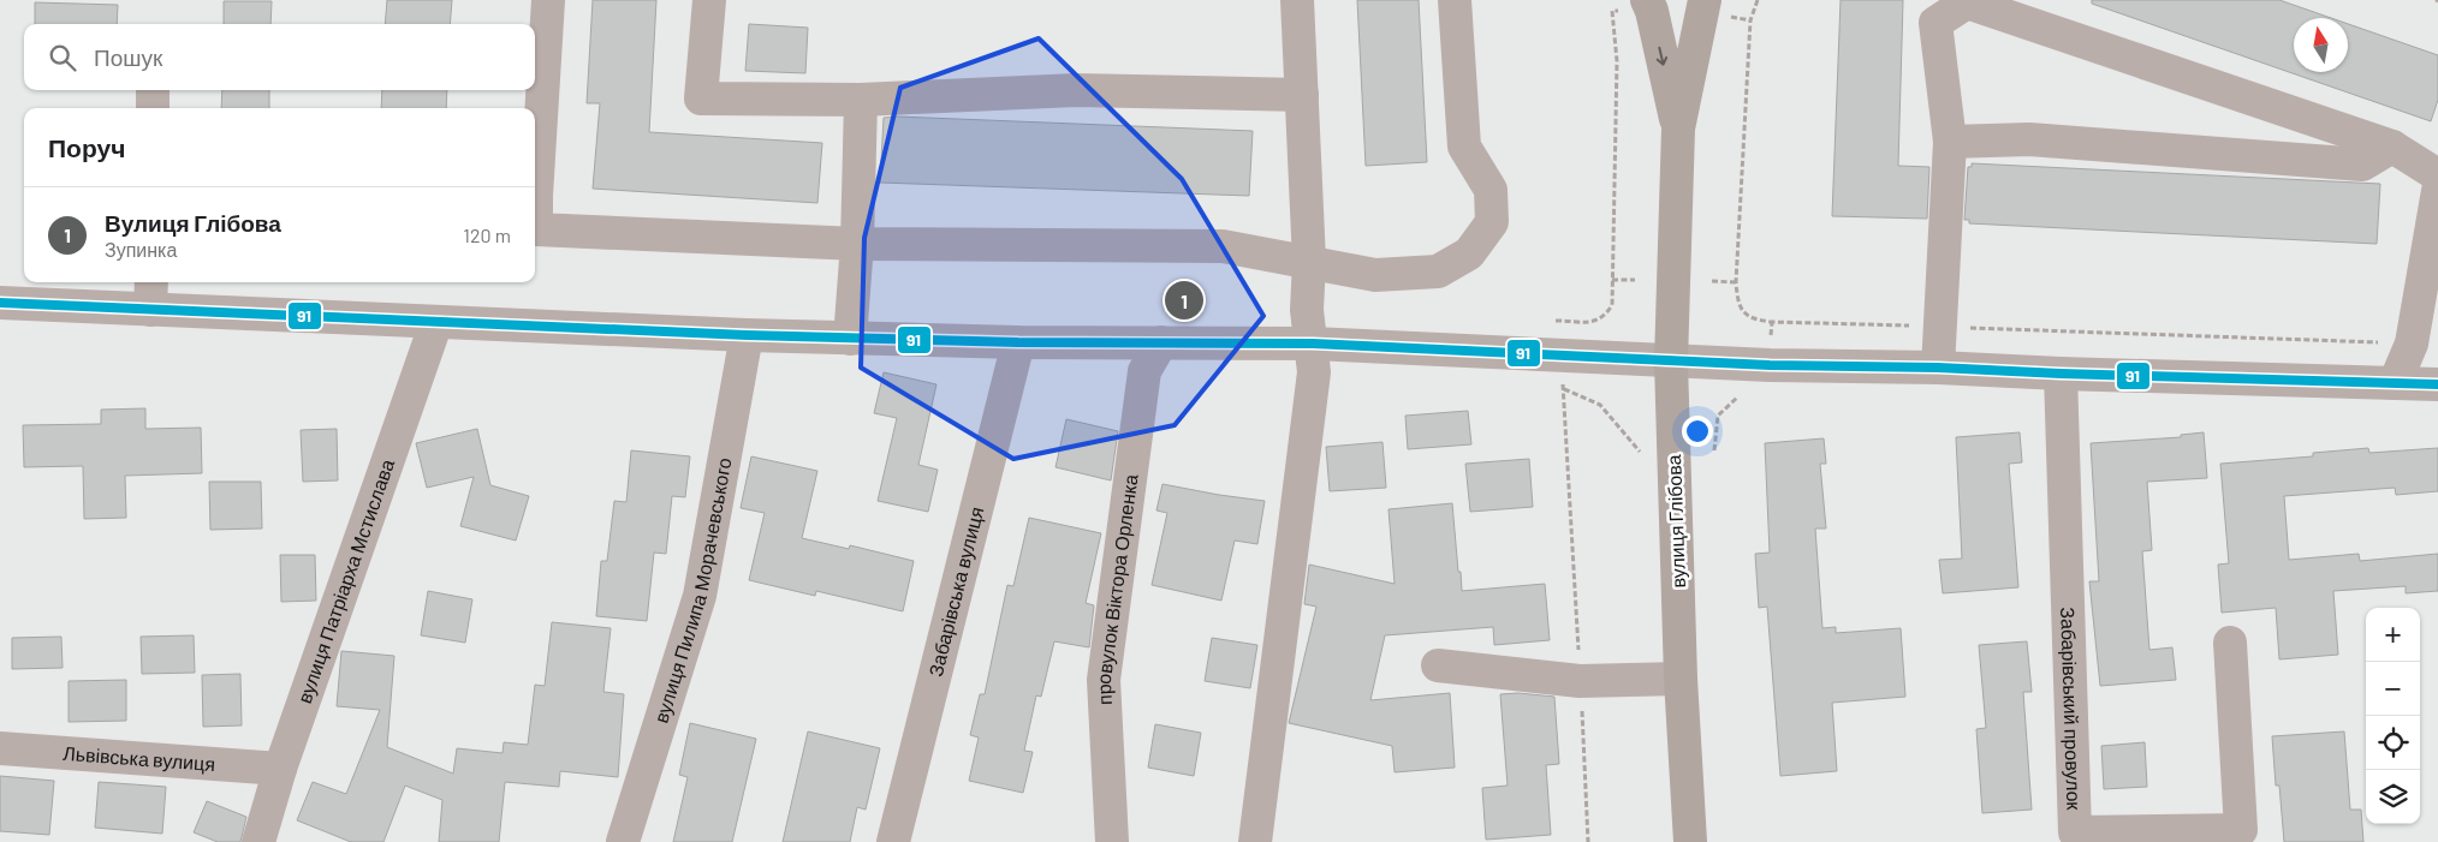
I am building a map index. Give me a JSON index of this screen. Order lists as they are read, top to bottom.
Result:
{
  "streets": {
    "main road": ["вулиця Глібова"],
    "street": [
      "вулиця Патріарха Мстислава",
      "провулок Віктора Орленка",
      "вулиця Пилипа Морачевського",
      "Забарівська вулиця",
      "Забарівський провулок",
      "Львівська вулиця"
    ]
  },
  "crossings": [
    ["вулиця Патріарха Мстислава", "Львівська вулиця"]
  ],
  "lines": ["transit line 91"],
  "north": "top",
  "page": {
    "search": "Пошук",
    "heading": "Поруч",
    "list": [
      {
        "mark": "1",
        "name": "Вулиця Глібова",
        "note": "Зупинка",
        "value": "120 m"
      }
    ],
    "pins": "1",
    "map_buttons": ["+", "−"]
  }
}
